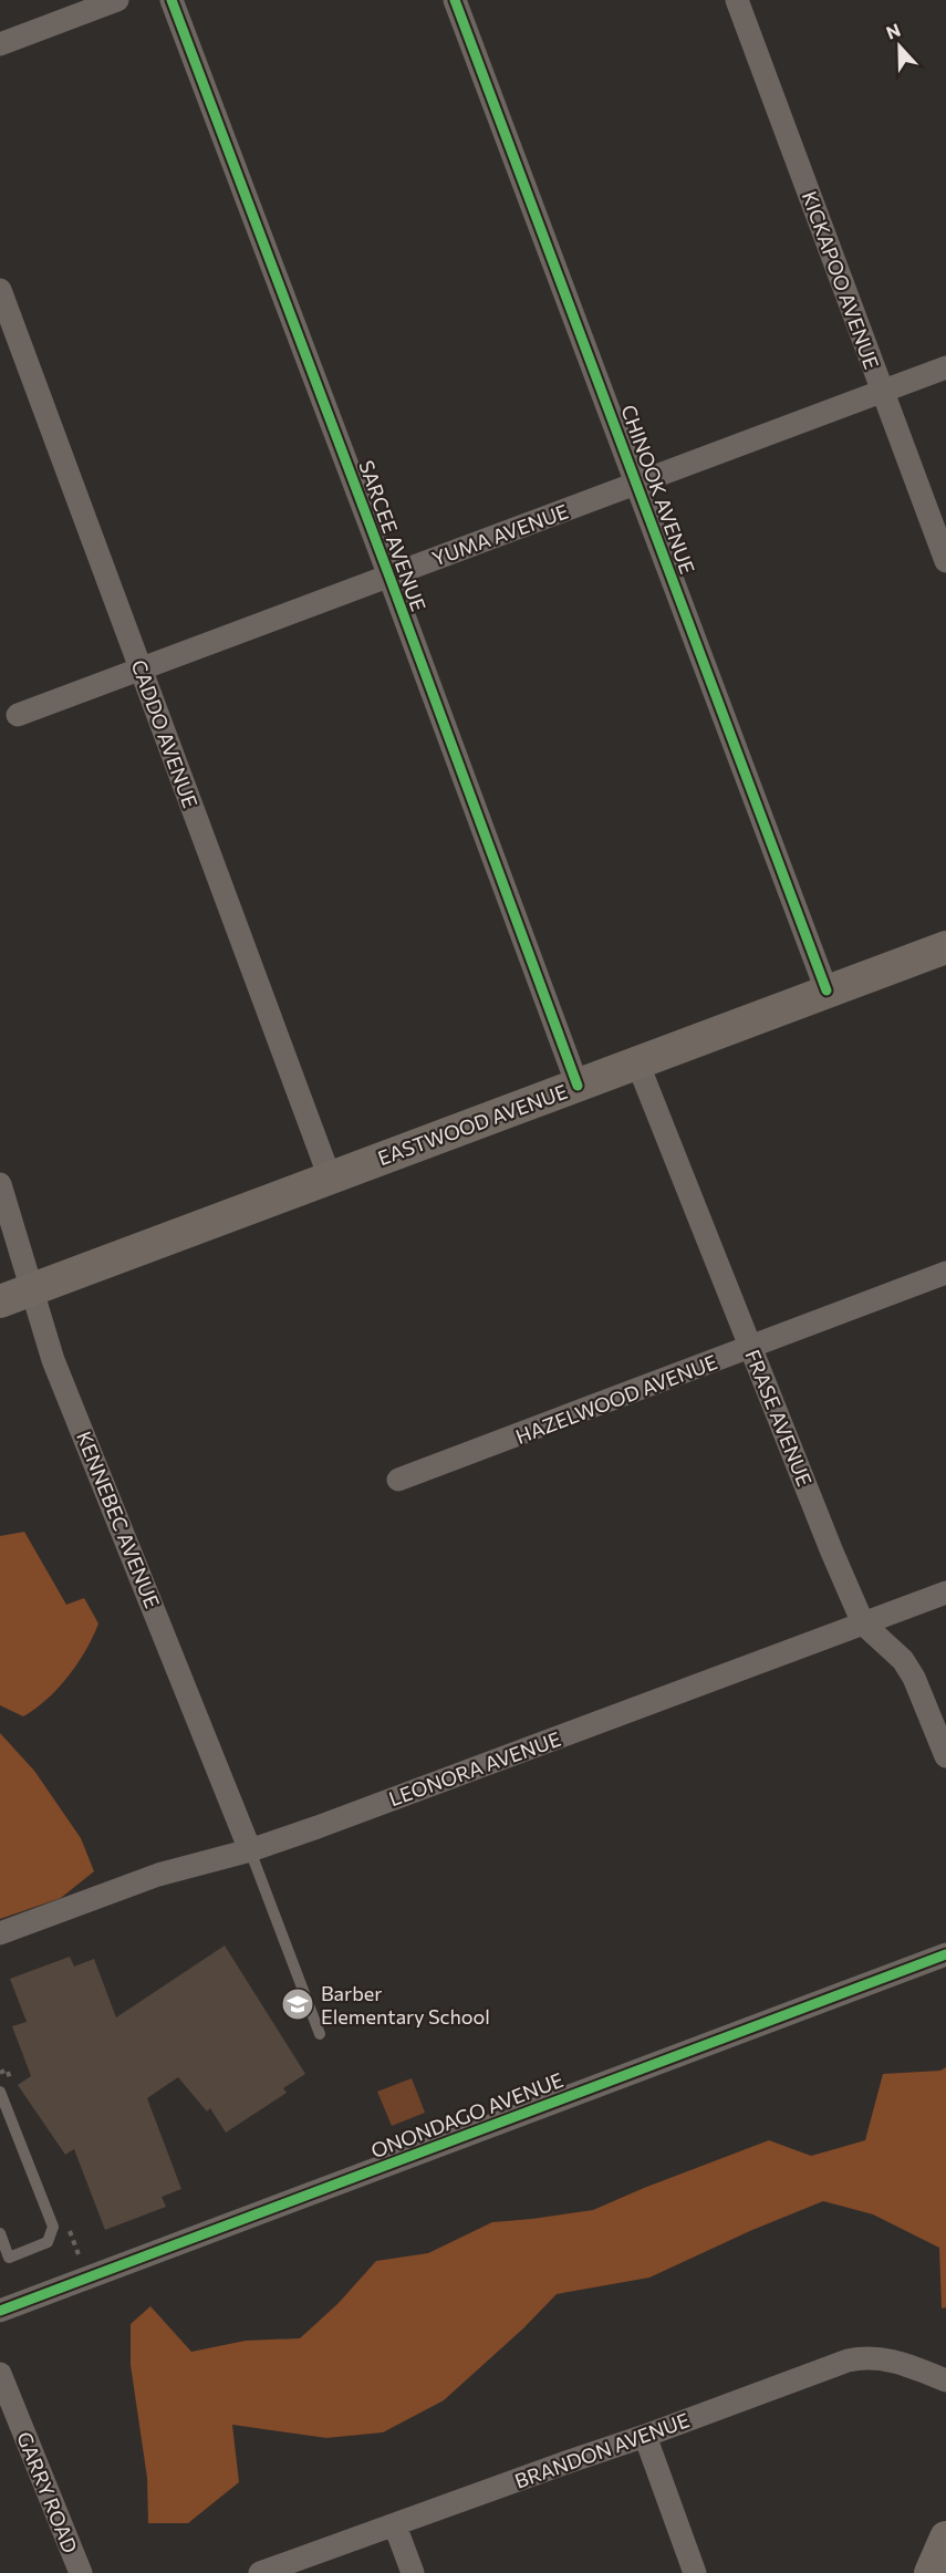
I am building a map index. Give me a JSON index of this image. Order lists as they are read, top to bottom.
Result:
{
  "streets": {
    "street": [
      "KICKAPOO AVENUE",
      "CHINOOK AVENUE",
      "YUMA AVENUE",
      "SARCEE AVENUE",
      "CADDO AVENUE",
      "EASTWOOD AVENUE",
      "HAZELWOOD AVENUE",
      "FRASE AVENUE",
      "KENNEBEC AVENUE",
      "LEONORA AVENUE",
      "ONONDAGO AVENUE",
      "BRANDON AVENUE",
      "GARRY ROAD"
    ]
  },
  "crossings": [
    ["KICKAPOO AVENUE", "YUMA AVENUE"],
    ["CHINOOK AVENUE", "YUMA AVENUE"],
    ["CHINOOK AVENUE", "EASTWOOD AVENUE"],
    ["YUMA AVENUE", "SARCEE AVENUE"],
    ["YUMA AVENUE", "CADDO AVENUE"],
    ["SARCEE AVENUE", "EASTWOOD AVENUE"],
    ["CADDO AVENUE", "EASTWOOD AVENUE"],
    ["EASTWOOD AVENUE", "FRASE AVENUE"],
    ["EASTWOOD AVENUE", "KENNEBEC AVENUE"],
    ["HAZELWOOD AVENUE", "FRASE AVENUE"],
    ["FRASE AVENUE", "LEONORA AVENUE"],
    ["KENNEBEC AVENUE", "LEONORA AVENUE"]
  ],
  "places": {
    "school or university": ["Barber Elementary School"]
  },
  "north": "top"
}
